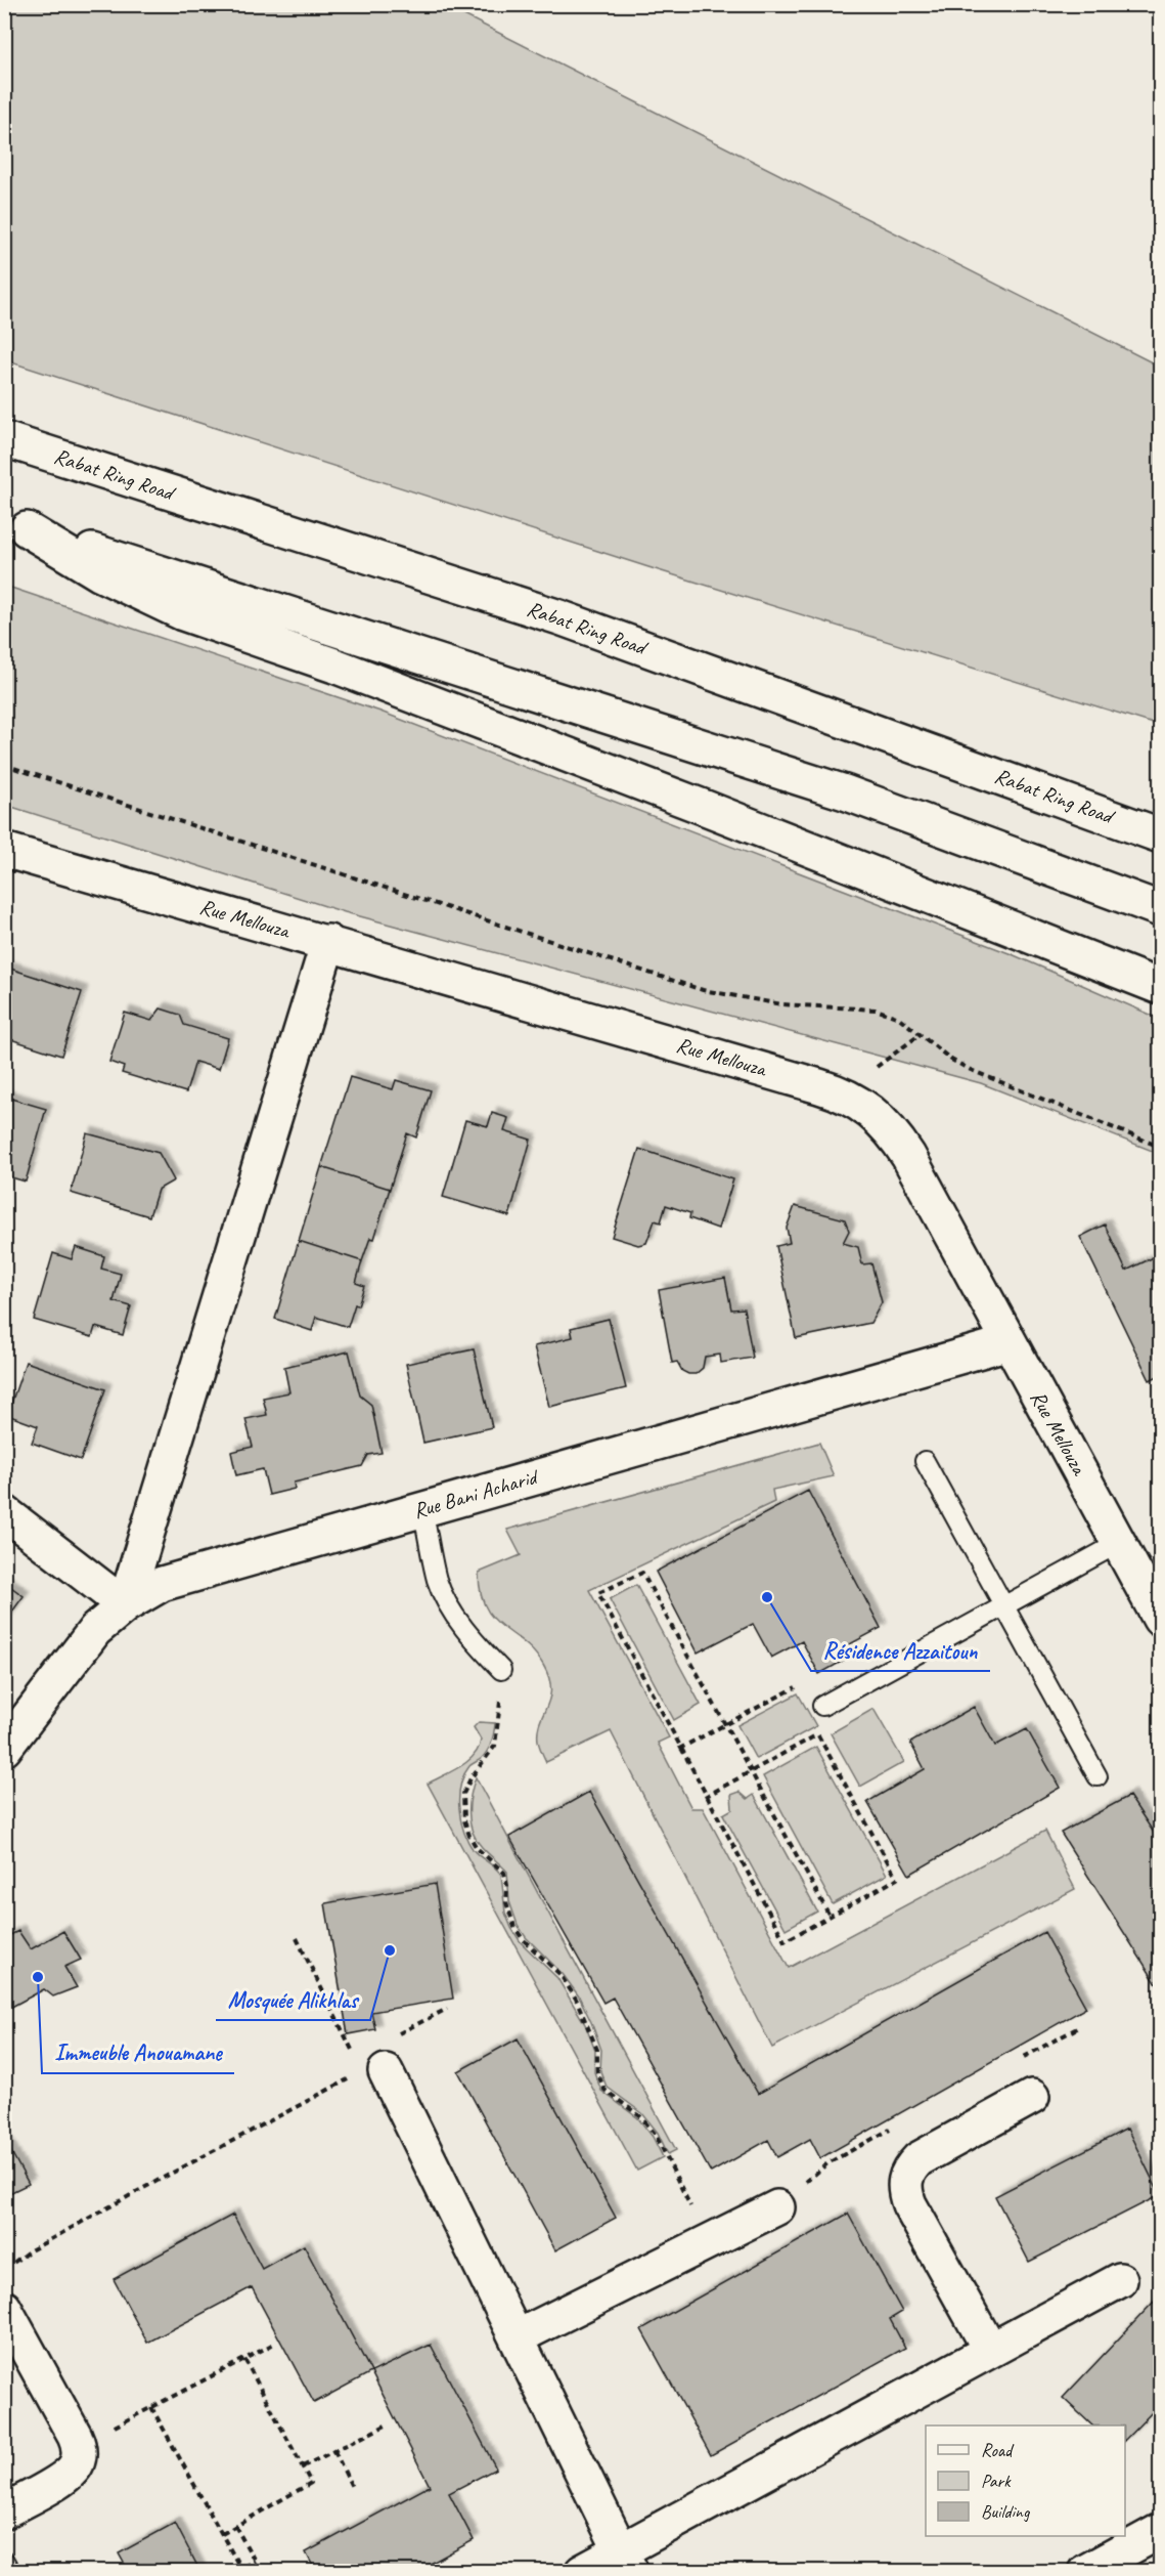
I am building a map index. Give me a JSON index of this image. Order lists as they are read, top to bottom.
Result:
{
  "streets": {
    "main road": ["Rabat Ring Road", "Rue Mellouza", "Rue Bani Acharid"]
  },
  "crossings": [
    ["Rue Mellouza", "Rue Bani Acharid"]
  ],
  "places": ["Résidence Azzaitoun", "Mosquée Alikhlas", "Immeuble Anouamane"],
  "legend": ["Road", "Park", "Building"]
}
